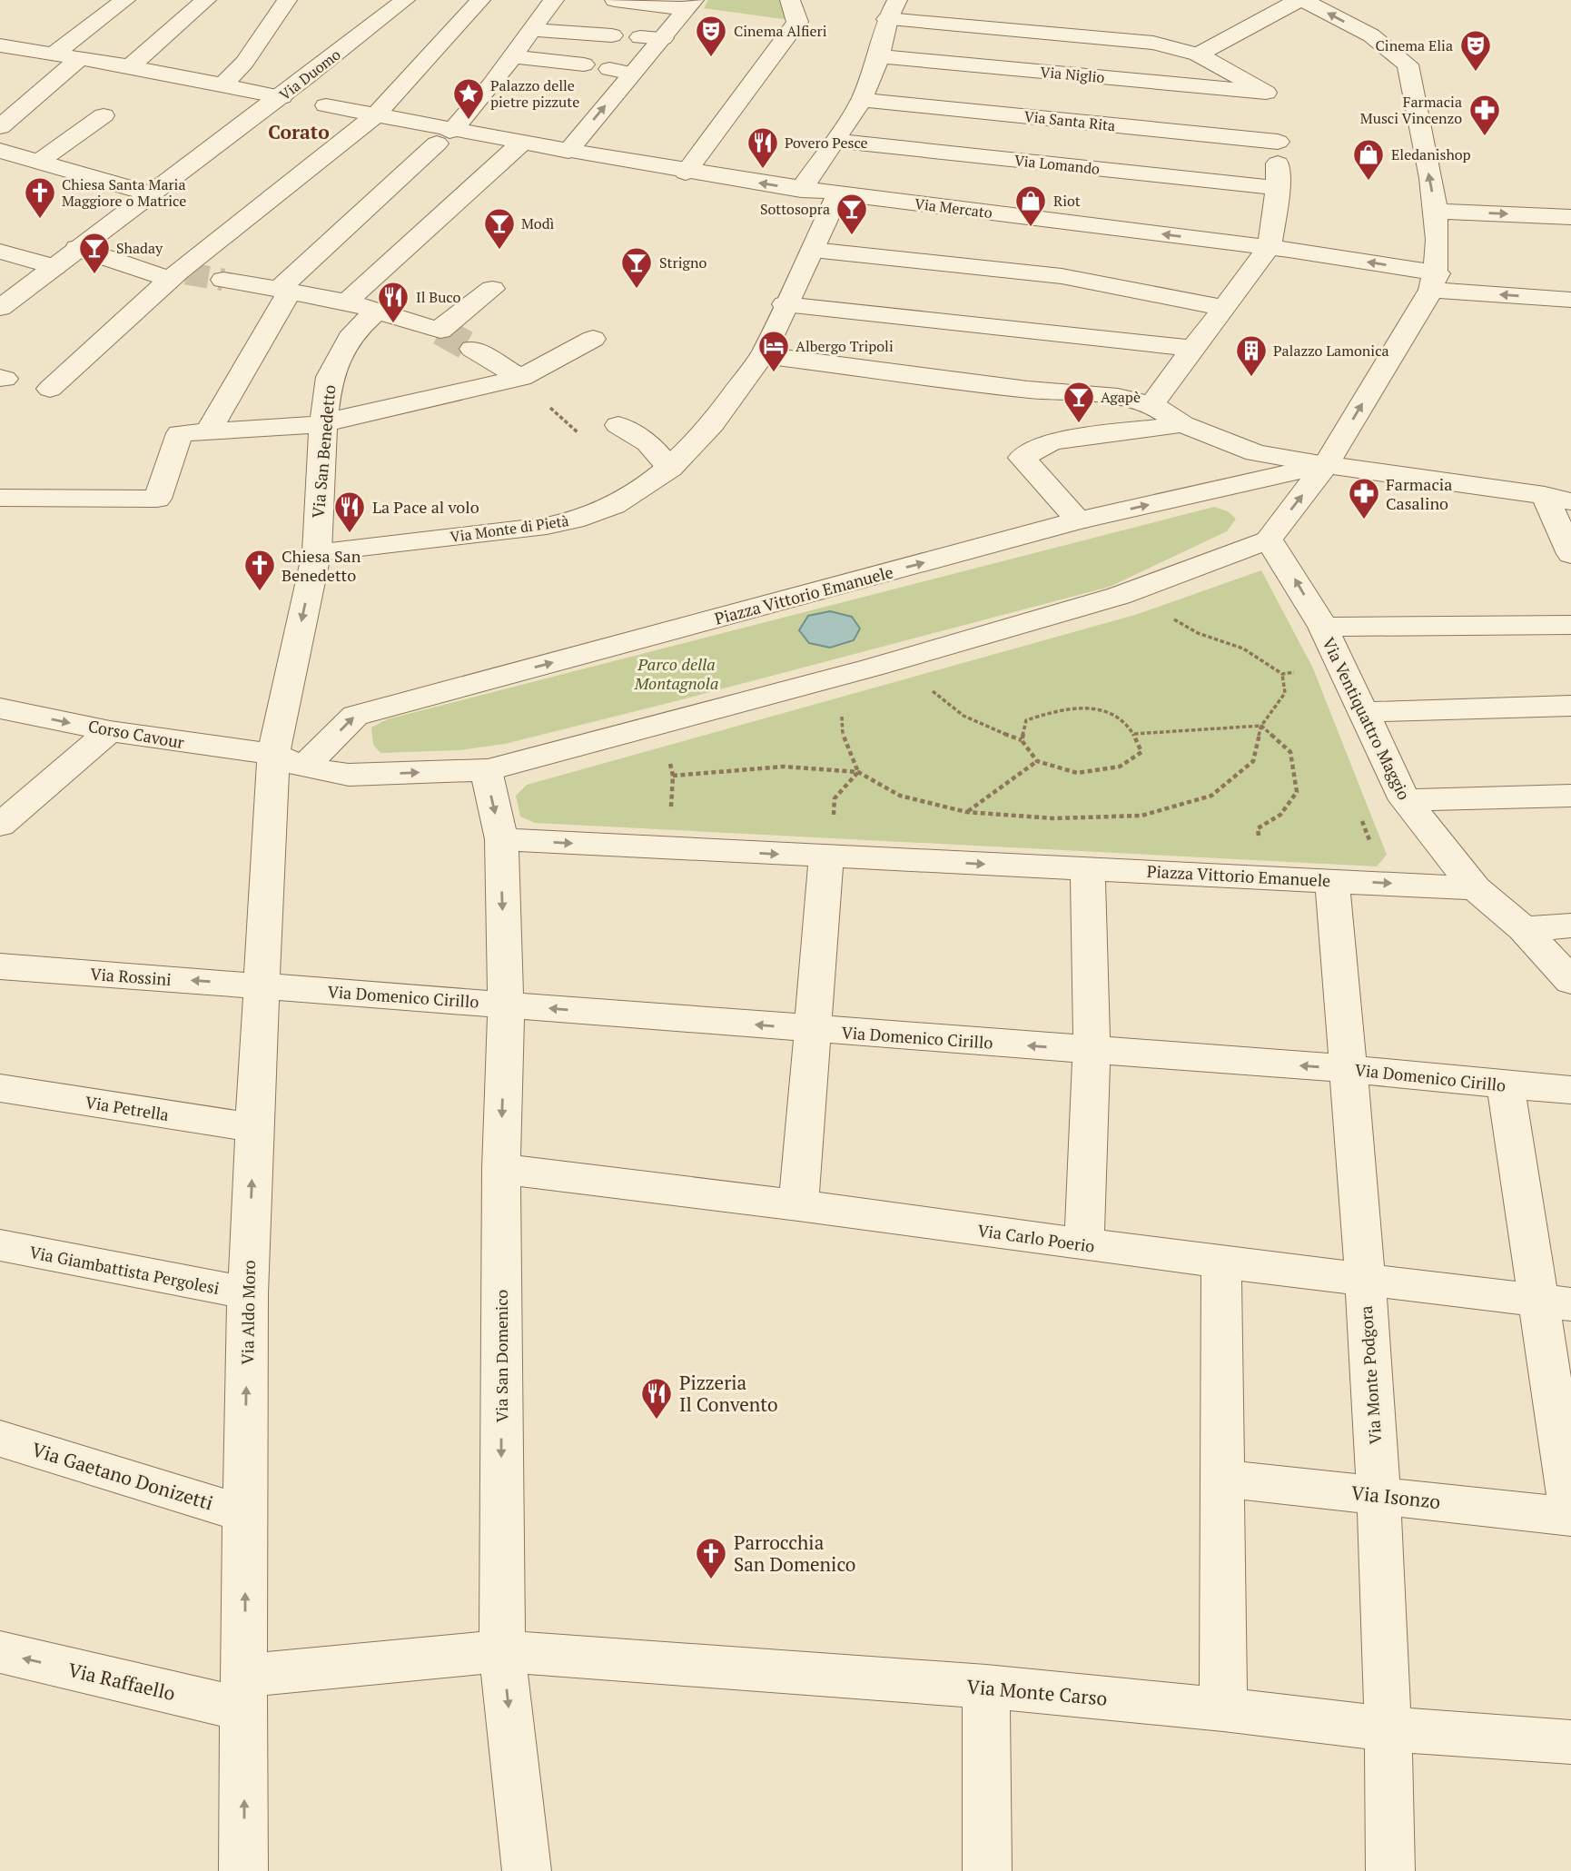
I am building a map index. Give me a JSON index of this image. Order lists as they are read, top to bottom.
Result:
{
  "streets": {
    "street": [
      "Via Duomo",
      "Via Niglio",
      "Via Santa Rita",
      "Via Lomando",
      "Via Mercato",
      "Via San Benedetto",
      "Via Monte di Pietà",
      "Piazza Vittorio Emanuele",
      "Via Ventiquattro Maggio",
      "Corso Cavour",
      "Via Rossini",
      "Via Domenico Cirillo",
      "Via Petrella",
      "Via Carlo Poerio",
      "Via Giambattista Pergolesi",
      "Via Aldo Moro",
      "Via San Domenico",
      "Via Monte Podgora",
      "Via Gaetano Donizetti",
      "Via Isonzo",
      "Via Raffaello",
      "Via Monte Carso"
    ]
  },
  "crossings": [
    ["Via Mercato", "Via Monte di Pietà"],
    ["Via San Benedetto", "Via Monte di Pietà"],
    ["Via San Benedetto", "Piazza Vittorio Emanuele"],
    ["Via San Benedetto", "Corso Cavour"],
    ["Via San Benedetto", "Via Aldo Moro"],
    ["Piazza Vittorio Emanuele", "Via Ventiquattro Maggio"],
    ["Piazza Vittorio Emanuele", "Corso Cavour"],
    ["Piazza Vittorio Emanuele", "Via Aldo Moro"],
    ["Piazza Vittorio Emanuele", "Via San Domenico"],
    ["Piazza Vittorio Emanuele", "Via Monte Podgora"],
    ["Corso Cavour", "Via Aldo Moro"],
    ["Via Rossini", "Via Domenico Cirillo"],
    ["Via Rossini", "Via Aldo Moro"],
    ["Via Domenico Cirillo", "Via Aldo Moro"],
    ["Via Domenico Cirillo", "Via San Domenico"],
    ["Via Domenico Cirillo", "Via Monte Podgora"],
    ["Via Petrella", "Via Aldo Moro"],
    ["Via Carlo Poerio", "Via San Domenico"],
    ["Via Carlo Poerio", "Via Monte Podgora"],
    ["Via Giambattista Pergolesi", "Via Aldo Moro"],
    ["Via Aldo Moro", "Via Gaetano Donizetti"],
    ["Via Aldo Moro", "Via Raffaello"],
    ["Via Aldo Moro", "Via Monte Carso"],
    ["Via San Domenico", "Via Monte Carso"],
    ["Via Monte Podgora", "Via Isonzo"],
    ["Via Monte Podgora", "Via Monte Carso"],
    ["Via Raffaello", "Via Monte Carso"]
  ],
  "one_way": [
    "Via San Benedetto",
    "Corso Cavour",
    "Via Rossini",
    "Via Domenico Cirillo",
    "Via Aldo Moro",
    "Via San Domenico",
    "Via Raffaello"
  ],
  "districts": ["Corato"],
  "parks": ["Parco della Montagnola"],
  "places": {
    "theatre": ["Cinema Alfieri", "Cinema Elia"],
    "place": ["Palazzo delle pietre pizzute"],
    "pharmacy": ["Farmacia Musci Vincenzo", "Farmacia Casalino"],
    "restaurant": [
      "Povero Pesce",
      "Il Buco",
      "La Pace al volo",
      "Pizzeria Il Convento"
    ],
    "shop": ["Eledanishop", "Riot"],
    "church": ["Chiesa Santa Maria Maggiore o Matrice", "Chiesa San Benedetto", "Parrocchia San Domenico"],
    "bar": [
      "Sottosopra",
      "Modì",
      "Shaday",
      "Strigno",
      "Agapè"
    ],
    "hotel": ["Albergo Tripoli"],
    "building": ["Palazzo Lamonica"]
  }
}
